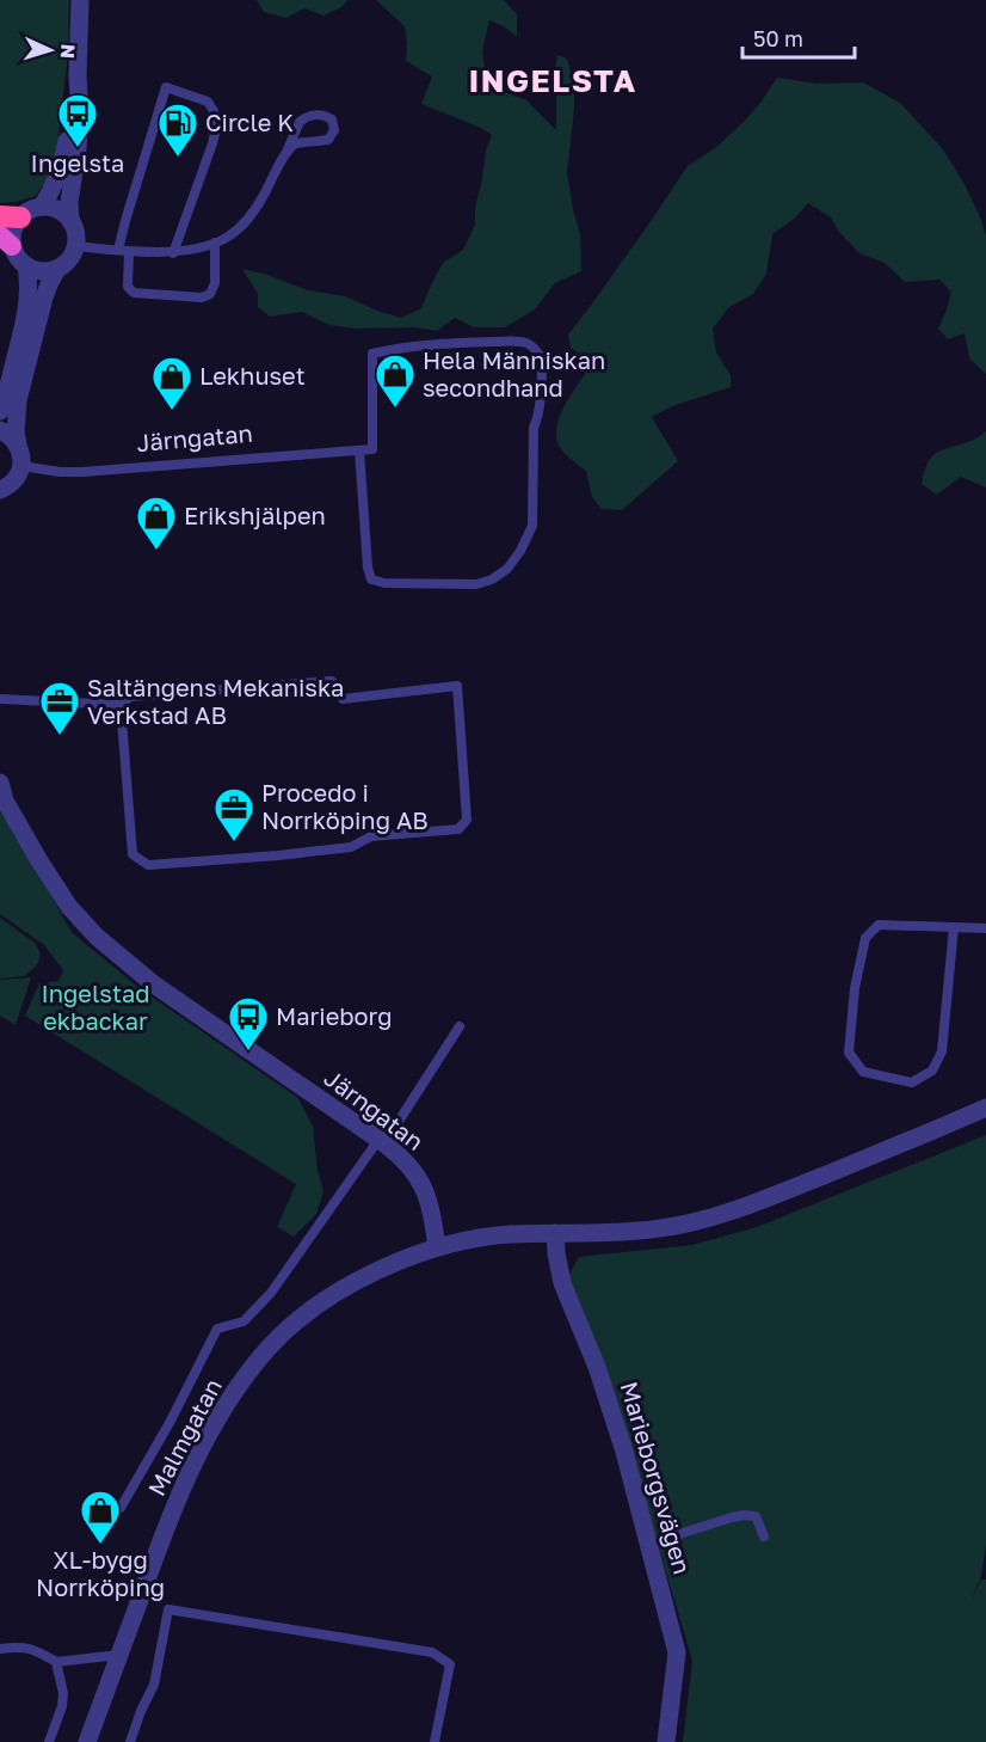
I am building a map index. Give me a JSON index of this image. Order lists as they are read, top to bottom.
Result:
{
  "streets": {
    "street": ["Järngatan", "Malmgatan", "Marieborgsvägen"]
  },
  "crossings": [
    ["Järngatan", "Malmgatan"]
  ],
  "districts": ["INGELSTA"],
  "parks": ["Ingelstad ekbackar"],
  "places": {
    "bus stop": ["Ingelsta", "Marieborg"],
    "fuel station": ["Circle K"],
    "shop": [
      "Hela Människan secondhand",
      "Lekhuset",
      "Erikshjälpen",
      "XL-bygg Norrköping"
    ],
    "office": ["Saltängens Mekaniska Verkstad AB", "Procedo i Norrköping AB"]
  },
  "scale_bar": "50 m",
  "north": "right"
}
